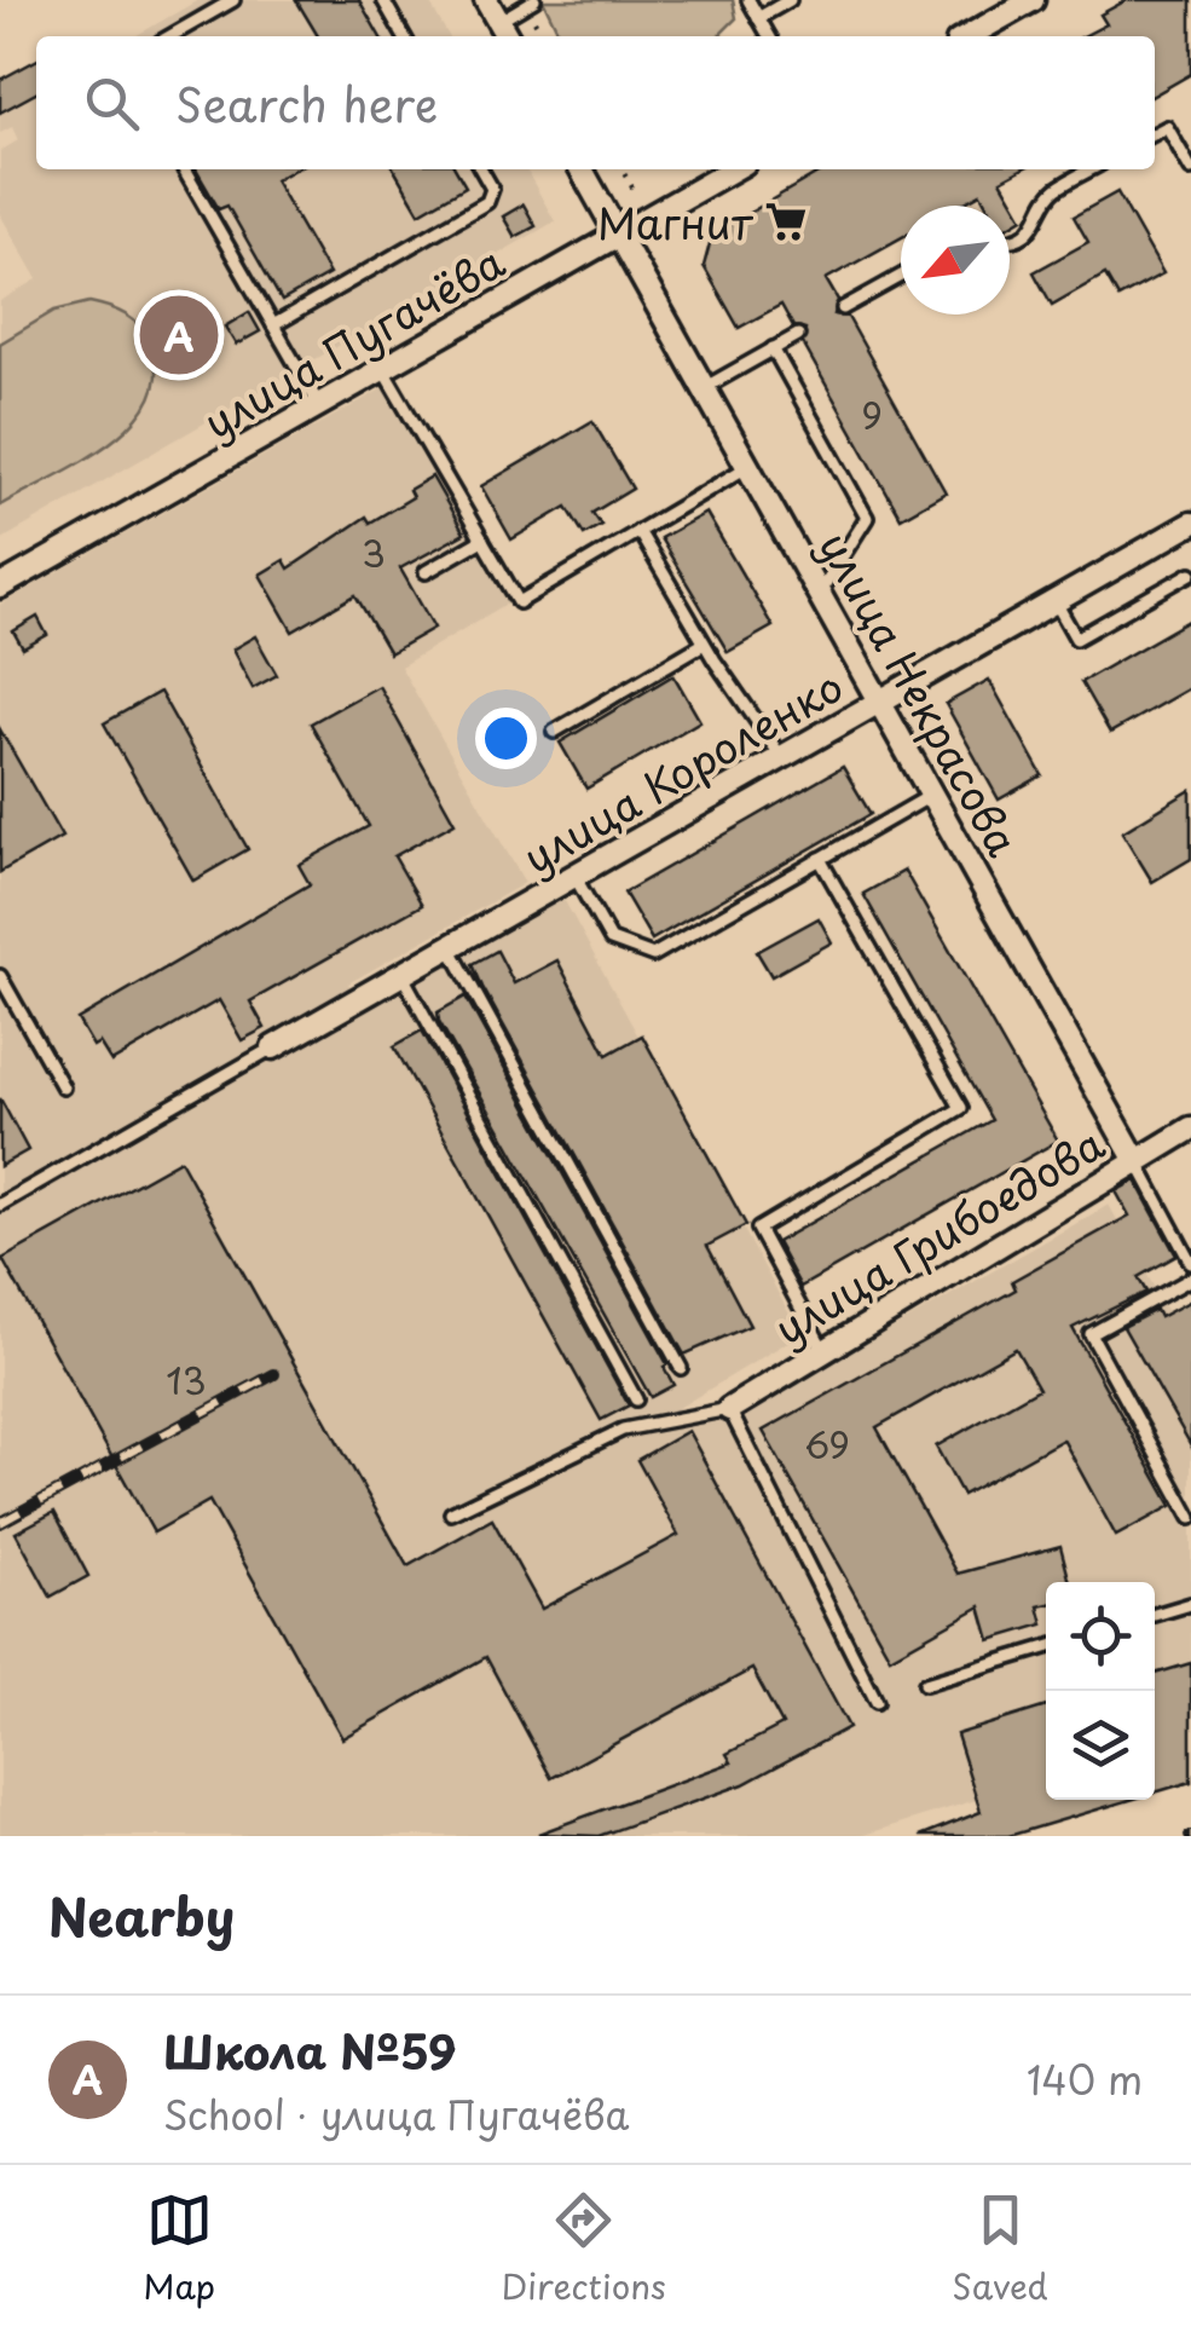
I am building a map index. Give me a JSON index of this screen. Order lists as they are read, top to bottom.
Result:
{
  "streets": {
    "street": [
      "улица Пугачёва",
      "улица Некрасова",
      "улица Короленко",
      "улица Грибоедова"
    ]
  },
  "crossings": [
    ["улица Пугачёва", "улица Некрасова"],
    ["улица Некрасова", "улица Короленко"],
    ["улица Некрасова", "улица Грибоедова"]
  ],
  "places": {
    "supermarket": ["Магнит"]
  },
  "house_numbers": [
    "9",
    "3",
    "13",
    "69"
  ],
  "north": "bottom left",
  "page": {
    "search": "Search here",
    "pins": "A",
    "heading": "Nearby",
    "list": [
      {
        "mark": "A",
        "name": "Школа №59",
        "note": "School · улица Пугачёва",
        "value": "140 m"
      }
    ],
    "nav": ["Map", "Directions", "Saved"]
  }
}
